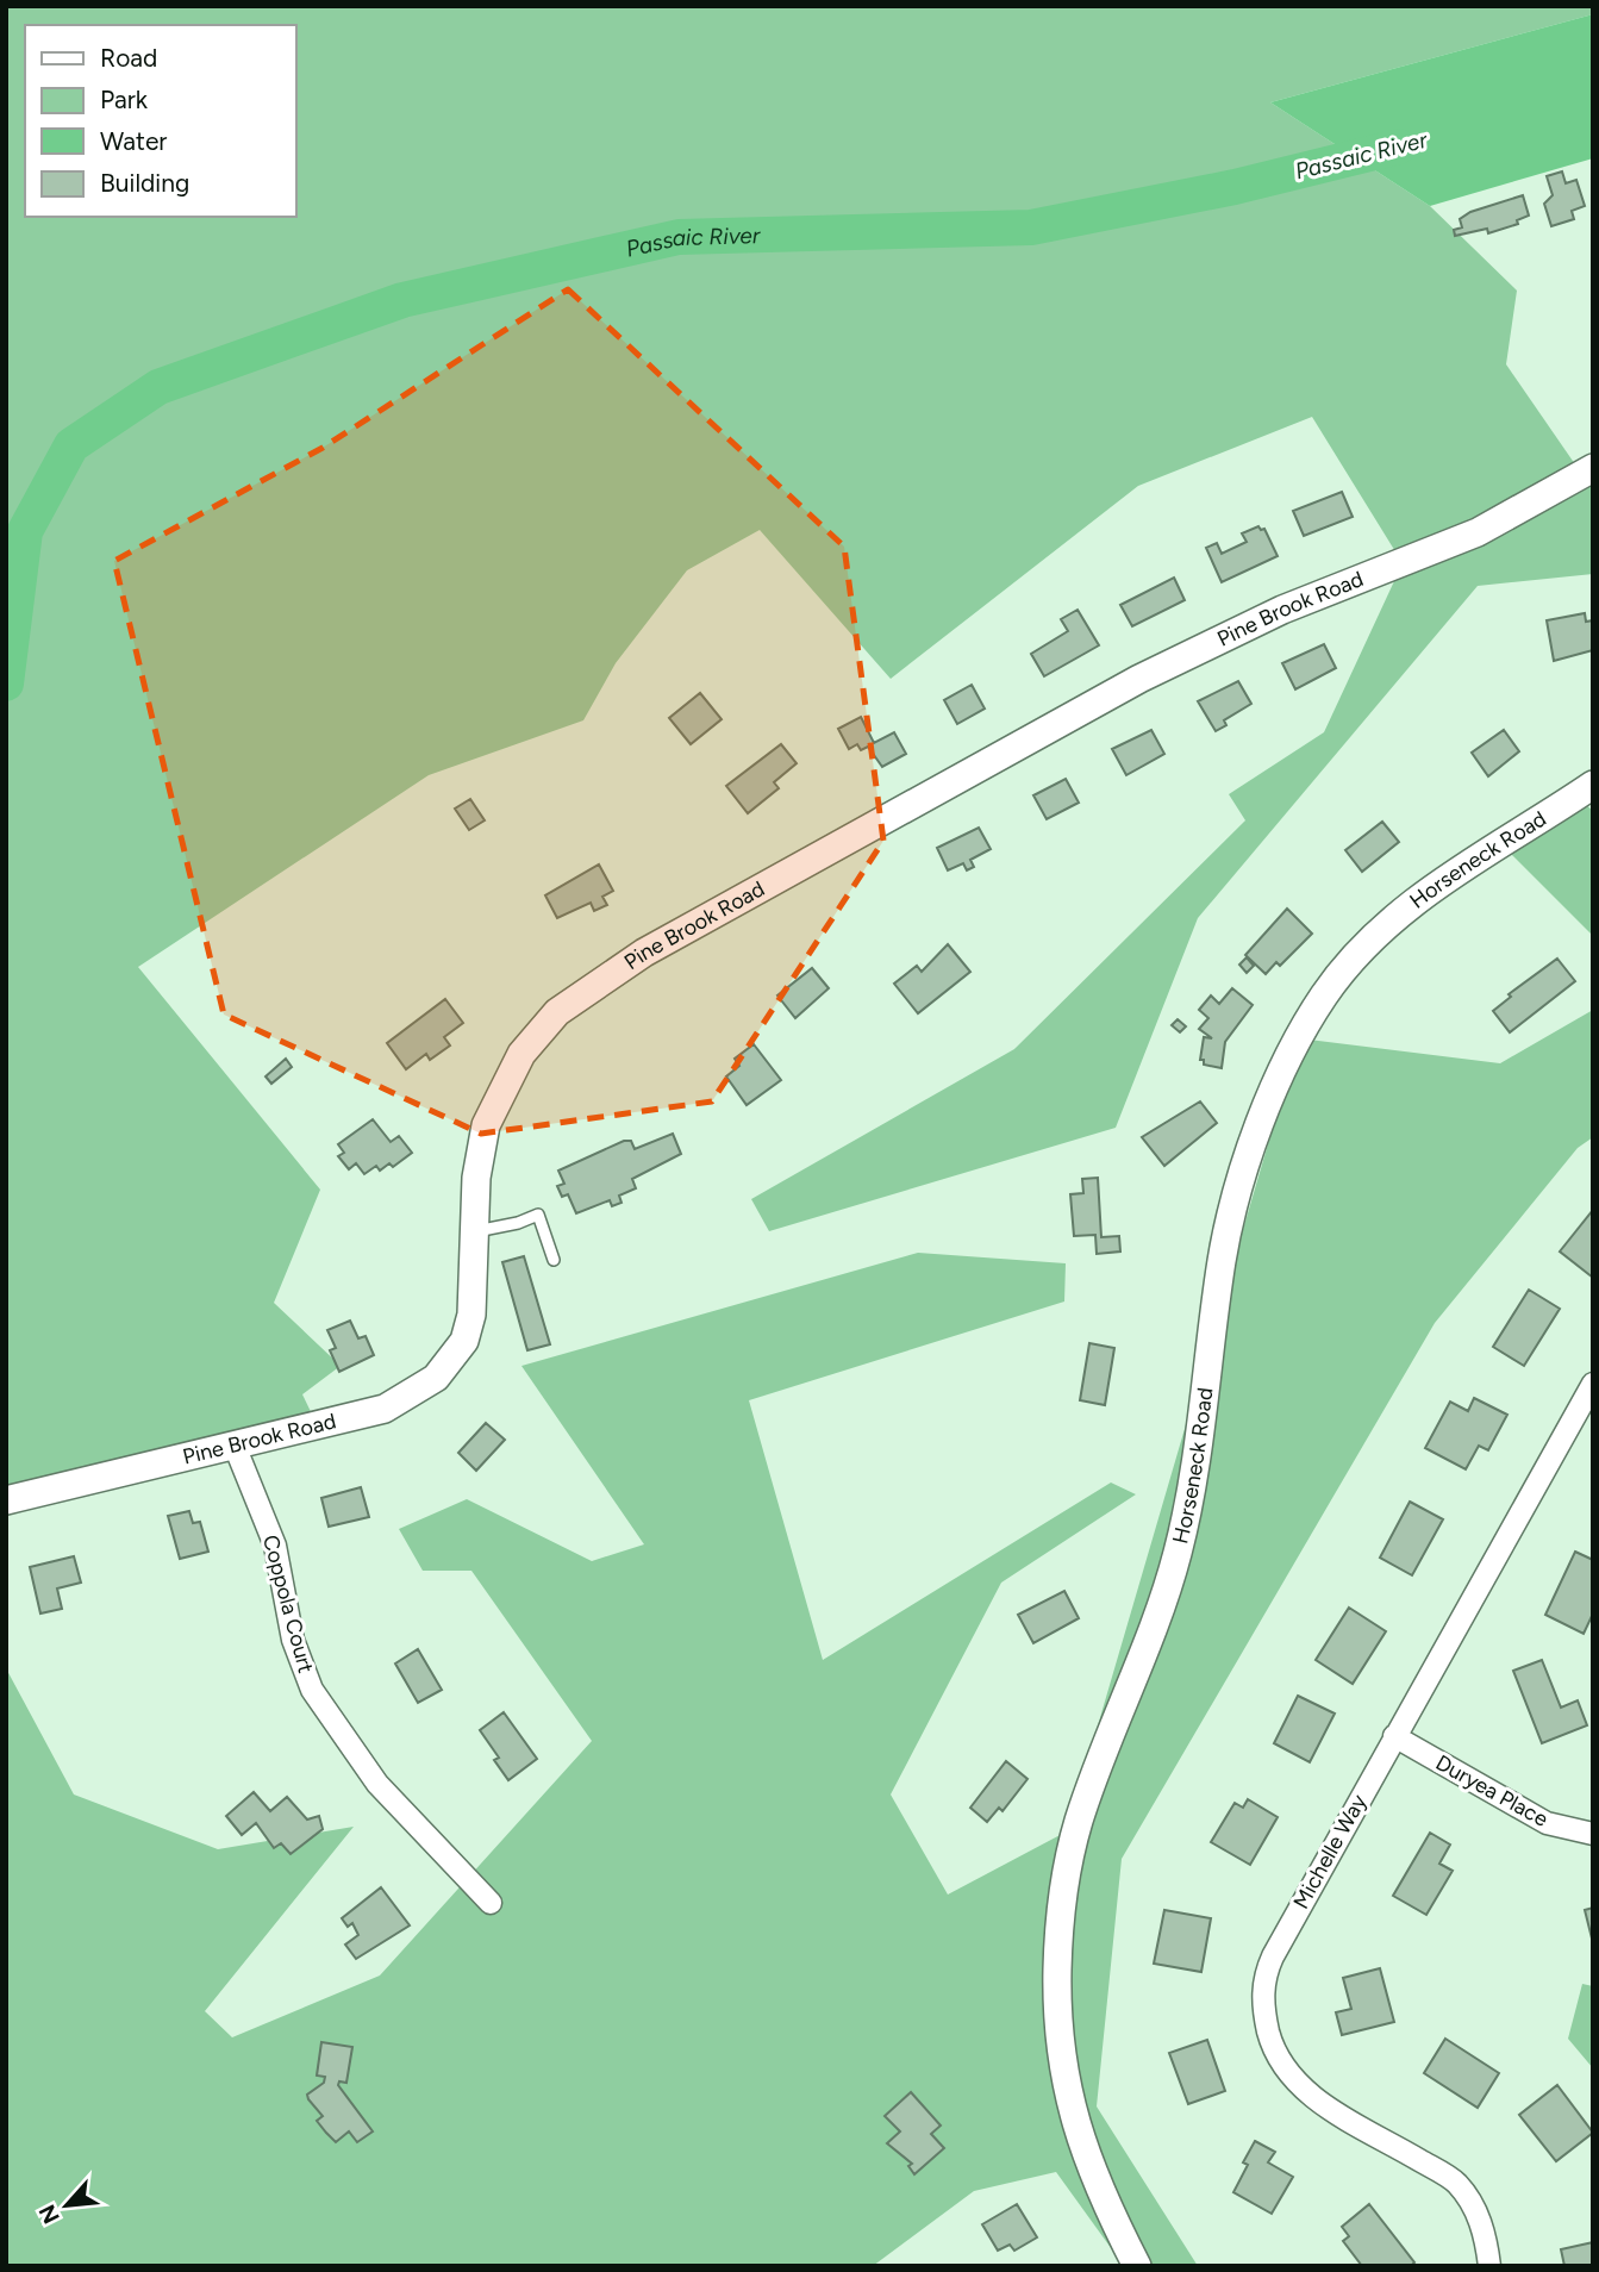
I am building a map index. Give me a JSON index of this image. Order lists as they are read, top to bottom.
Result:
{
  "streets": {
    "street": [
      "Pine Brook Road",
      "Horseneck Road",
      "Coppola Court",
      "Duryea Place",
      "Michelle Way"
    ]
  },
  "crossings": [
    ["Pine Brook Road", "Coppola Court"],
    ["Duryea Place", "Michelle Way"]
  ],
  "water": ["Passaic River"],
  "legend": [
    "Road",
    "Park",
    "Water",
    "Building"
  ],
  "north": "bottom left"
}
